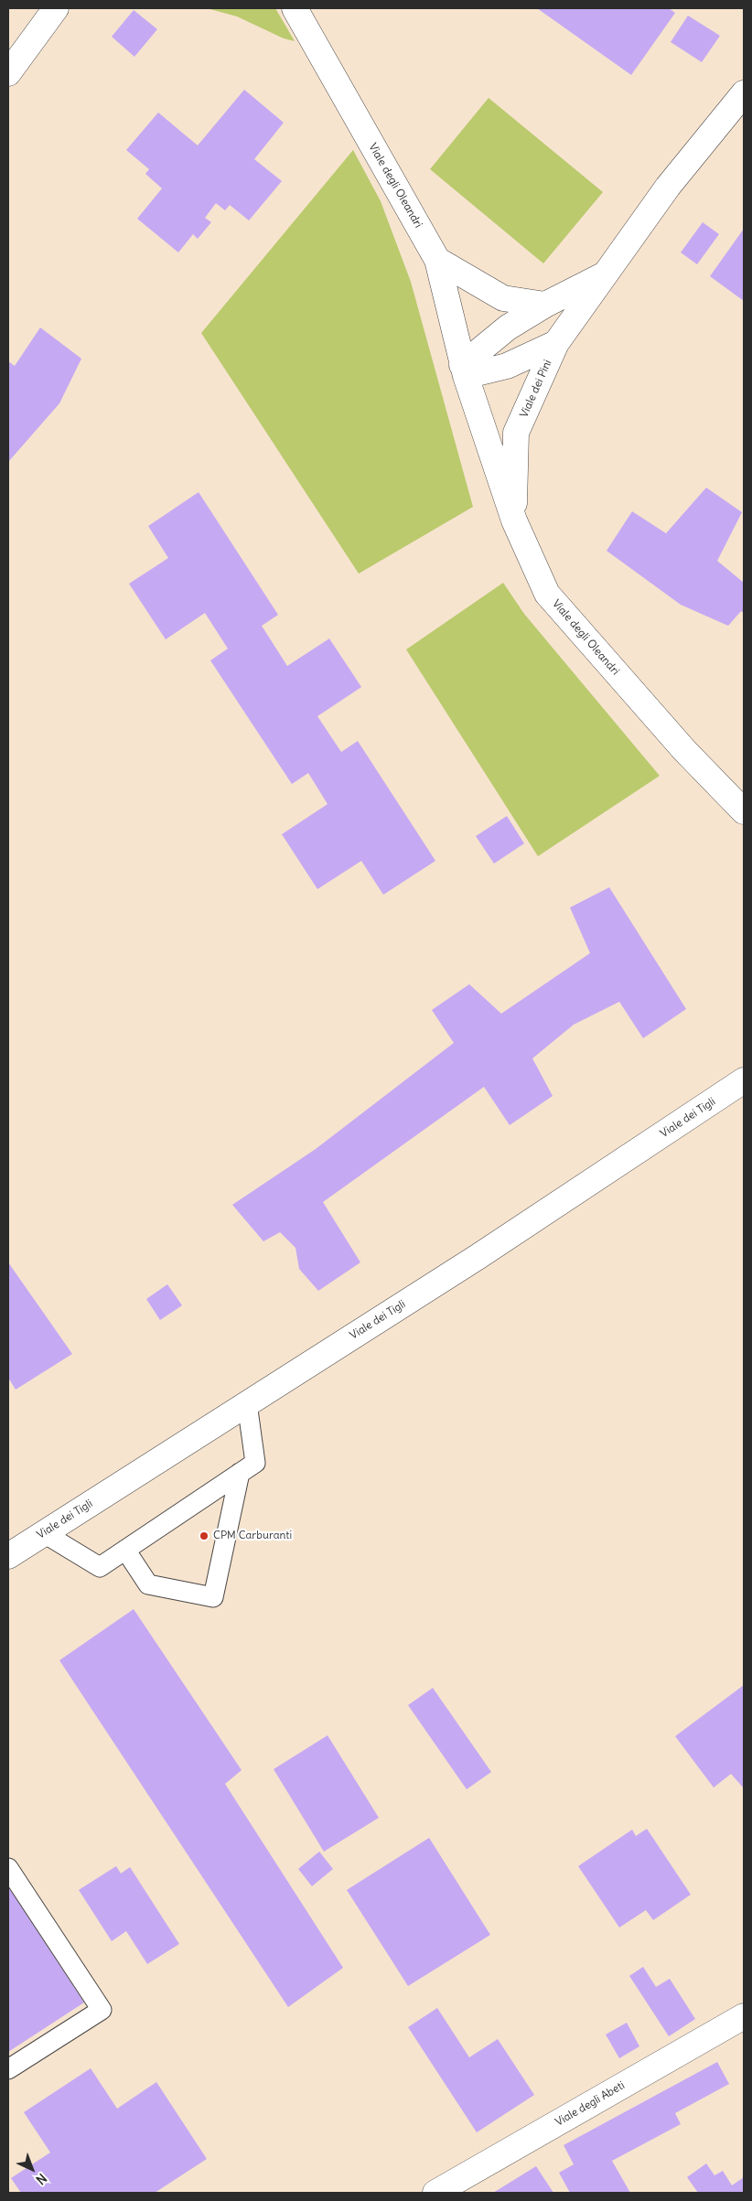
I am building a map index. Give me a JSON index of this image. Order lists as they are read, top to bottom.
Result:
{
  "streets": {
    "street": [
      "Viale degli Oleandri",
      "Viale dei Pini",
      "Viale dei Tigli",
      "Viale degli Abeti"
    ]
  },
  "crossings": [
    ["Viale degli Oleandri", "Viale dei Pini"]
  ],
  "places": ["CPM Carburanti"],
  "north": "bottom right"
}
